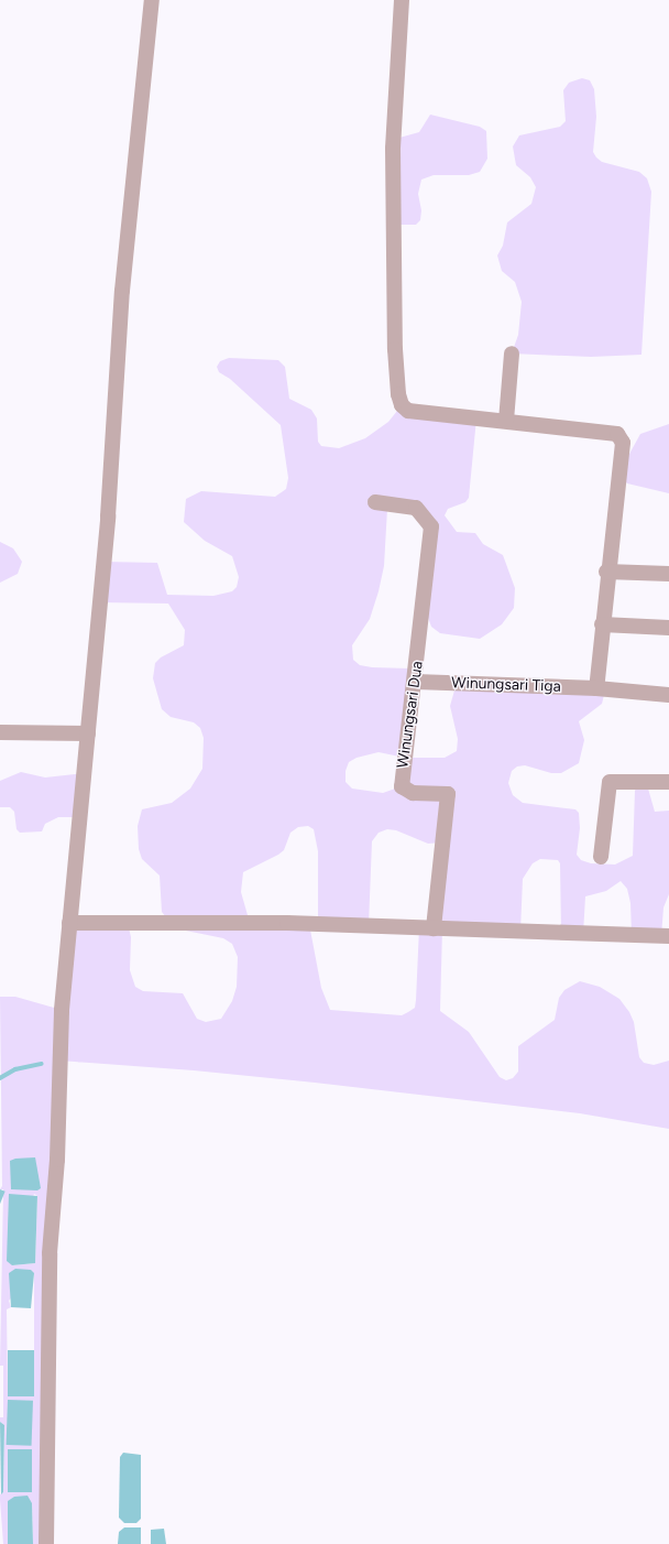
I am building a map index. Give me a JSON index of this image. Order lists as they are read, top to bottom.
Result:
{
  "streets": {
    "street": ["Winungsari Tiga", "Winungsari Dua"]
  },
  "crossings": [
    ["Winungsari Tiga", "Winungsari Dua"]
  ]
}
